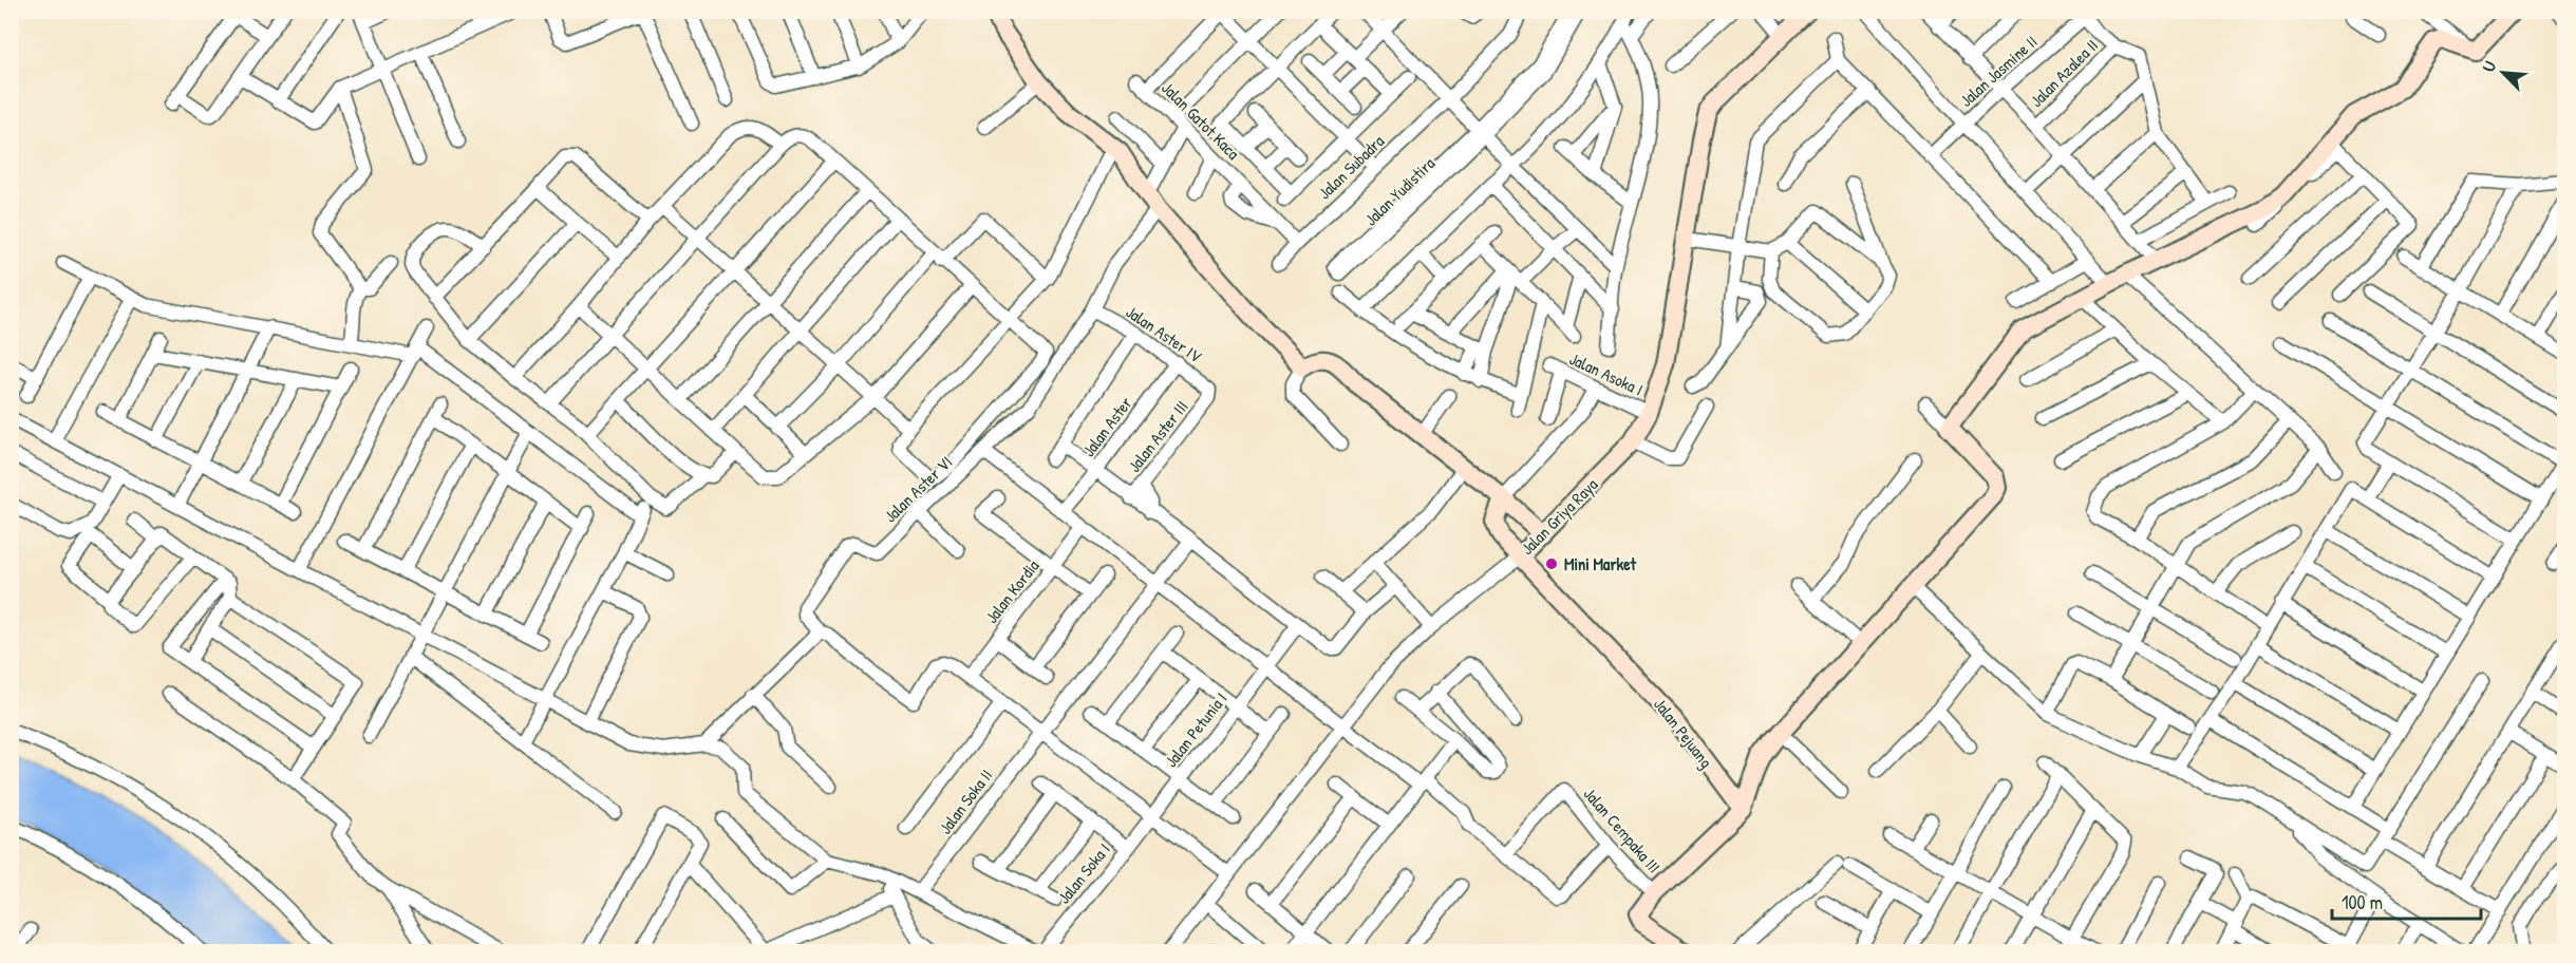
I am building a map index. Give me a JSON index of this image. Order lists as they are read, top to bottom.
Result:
{
  "streets": {
    "street": [
      "Jalan Jasmine II",
      "Jalan Azalea II",
      "Jalan Gatot Kaca",
      "Jalan Subadra",
      "Jalan Yudistira",
      "Jalan Aster IV",
      "Jalan Asoka I",
      "Jalan Aster",
      "Jalan Aster III",
      "Jalan Aster VI",
      "Jalan Griya Raya",
      "Jalan Kordia",
      "Jalan Petunia I",
      "Jalan Pejuang",
      "Jalan Soka II",
      "Jalan Cempaka III",
      "Jalan Soka I"
    ]
  },
  "crossings": [
    ["Jalan Gatot Kaca", "Jalan Subadra"],
    ["Jalan Aster IV", "Jalan Aster"],
    ["Jalan Aster IV", "Jalan Aster III"],
    ["Jalan Aster IV", "Jalan Aster VI"],
    ["Jalan Asoka I", "Jalan Griya Raya"],
    ["Jalan Griya Raya", "Jalan Pejuang"],
    ["Jalan Petunia I", "Jalan Soka I"]
  ],
  "places": ["Mini Market"],
  "scale_bar": "100 m",
  "north": "top left"
}
